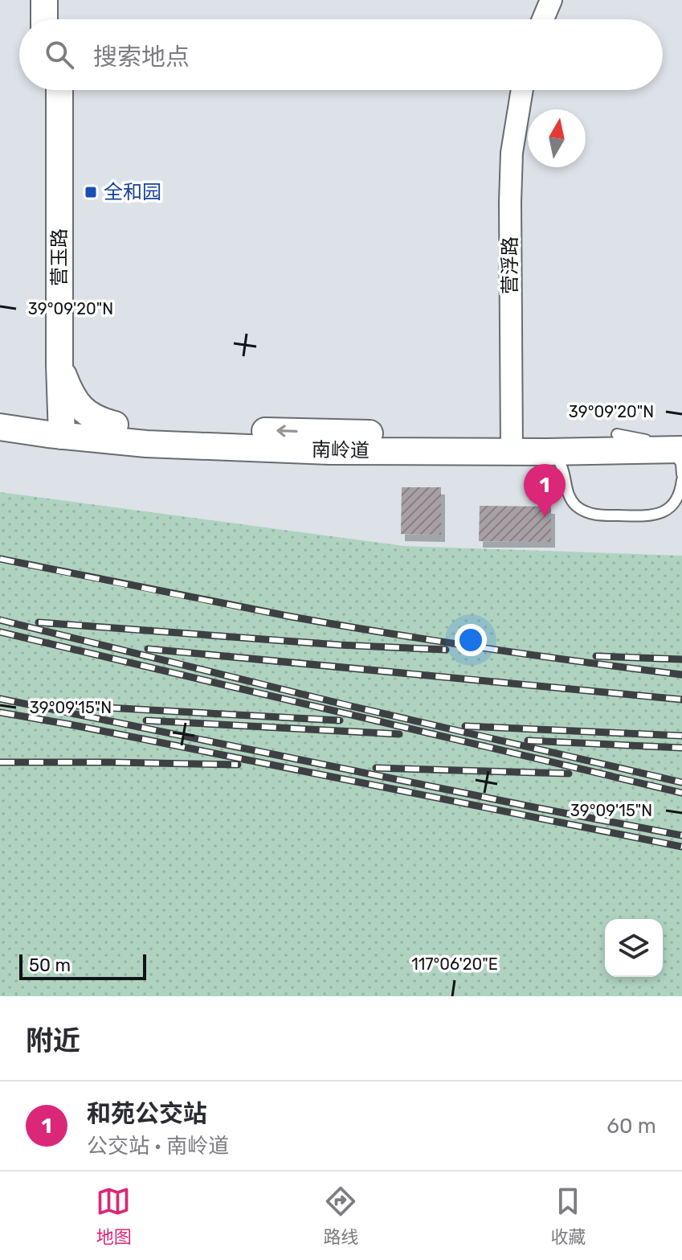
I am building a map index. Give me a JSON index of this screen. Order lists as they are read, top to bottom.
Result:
{
  "streets": {
    "street": ["营玉路", "营浮路", "南岭道"]
  },
  "crossings": [
    ["营玉路", "南岭道"],
    ["营浮路", "南岭道"]
  ],
  "places": {
    "transit": ["全和园"]
  },
  "scale_bar": "50 m",
  "north": "top",
  "page": {
    "search": "搜索地点",
    "pins": "1",
    "scale": "50 m",
    "heading": "附近",
    "list": [
      {
        "mark": "1",
        "name": "和苑公交站",
        "note": "公交站 · 南岭道",
        "value": "60 m"
      }
    ],
    "nav": ["地图", "路线", "收藏"]
  },
  "coordinates": ["39°09'20\"N", "39°09'15\"N", "117°06'20\"E"]
}
